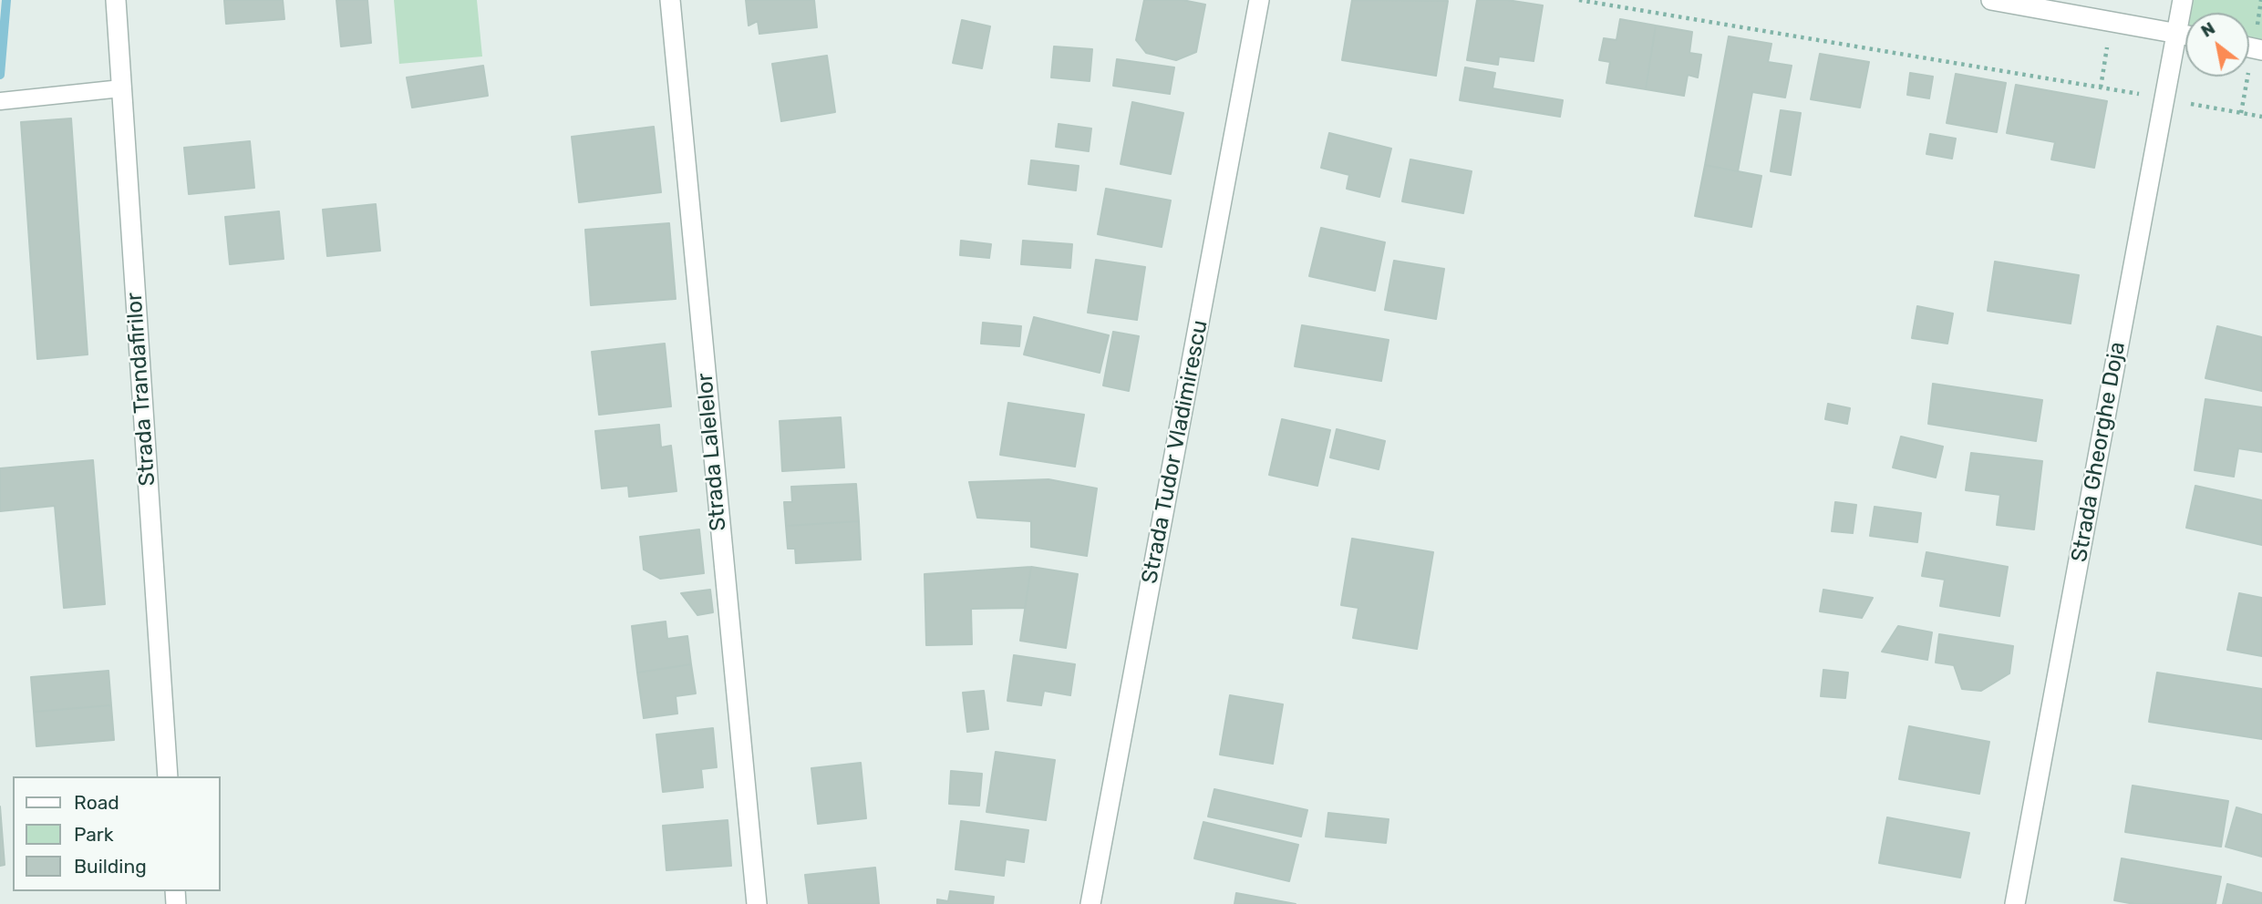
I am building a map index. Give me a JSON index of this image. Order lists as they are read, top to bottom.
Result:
{
  "streets": {
    "street": [
      "Strada Trandafirilor",
      "Strada Lalelelor",
      "Strada Tudor Vladimirescu",
      "Strada Gheorghe Doja"
    ]
  },
  "legend": ["Road", "Park", "Building"],
  "north": "top left"
}
